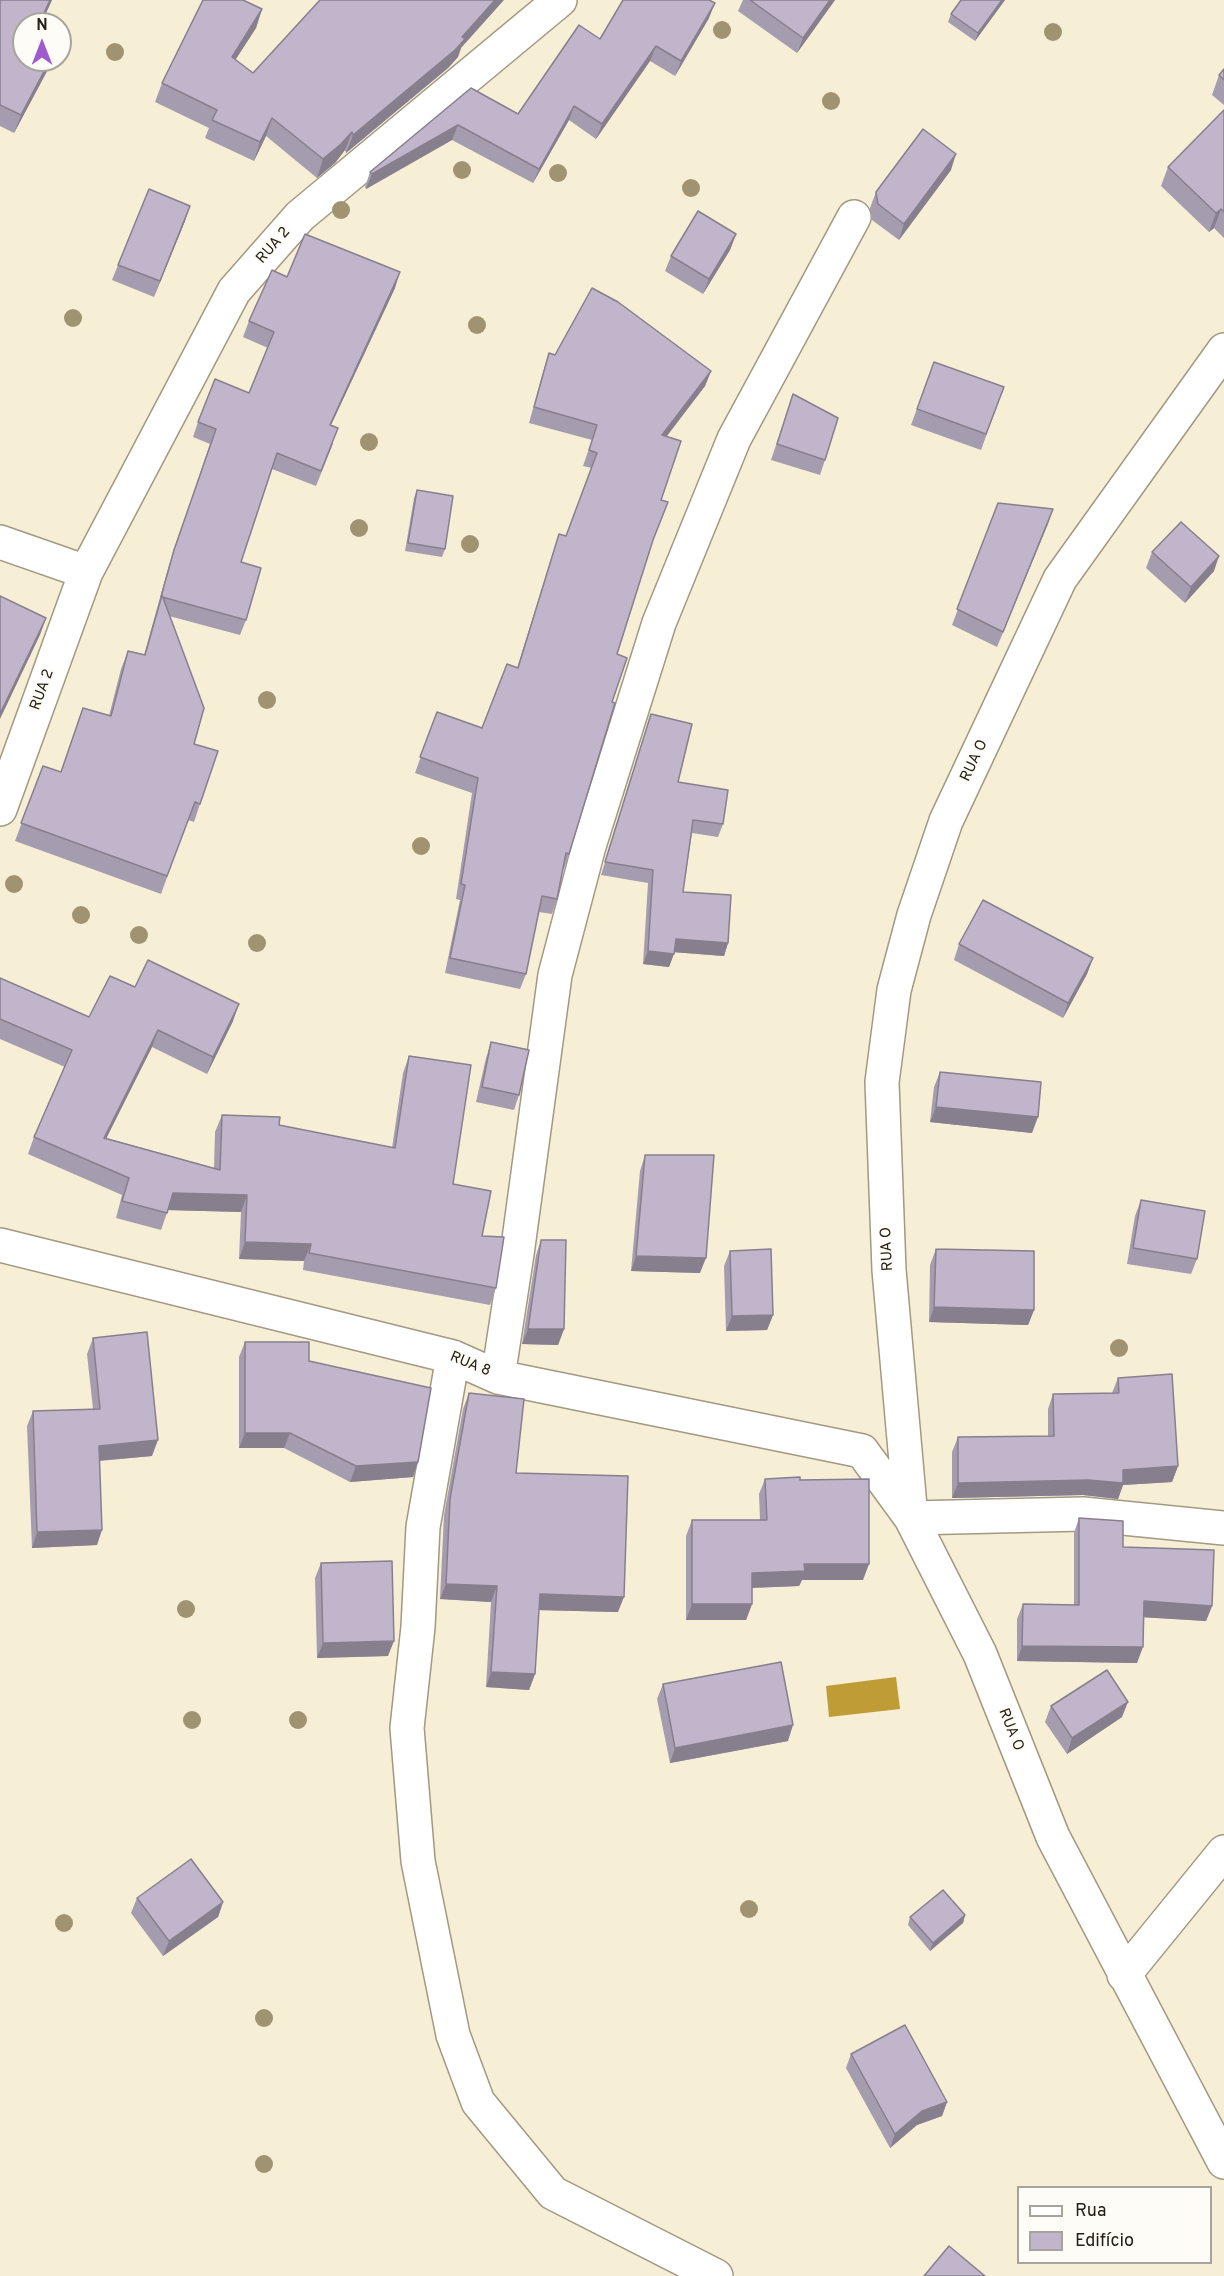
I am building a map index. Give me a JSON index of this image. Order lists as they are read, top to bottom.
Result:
{
  "streets": {
    "street": ["RUA 2", "RUA O", "RUA 8"]
  },
  "crossings": [
    ["RUA O", "RUA 8"]
  ],
  "legend": ["Rua", "Edifício"],
  "north": "top"
}
